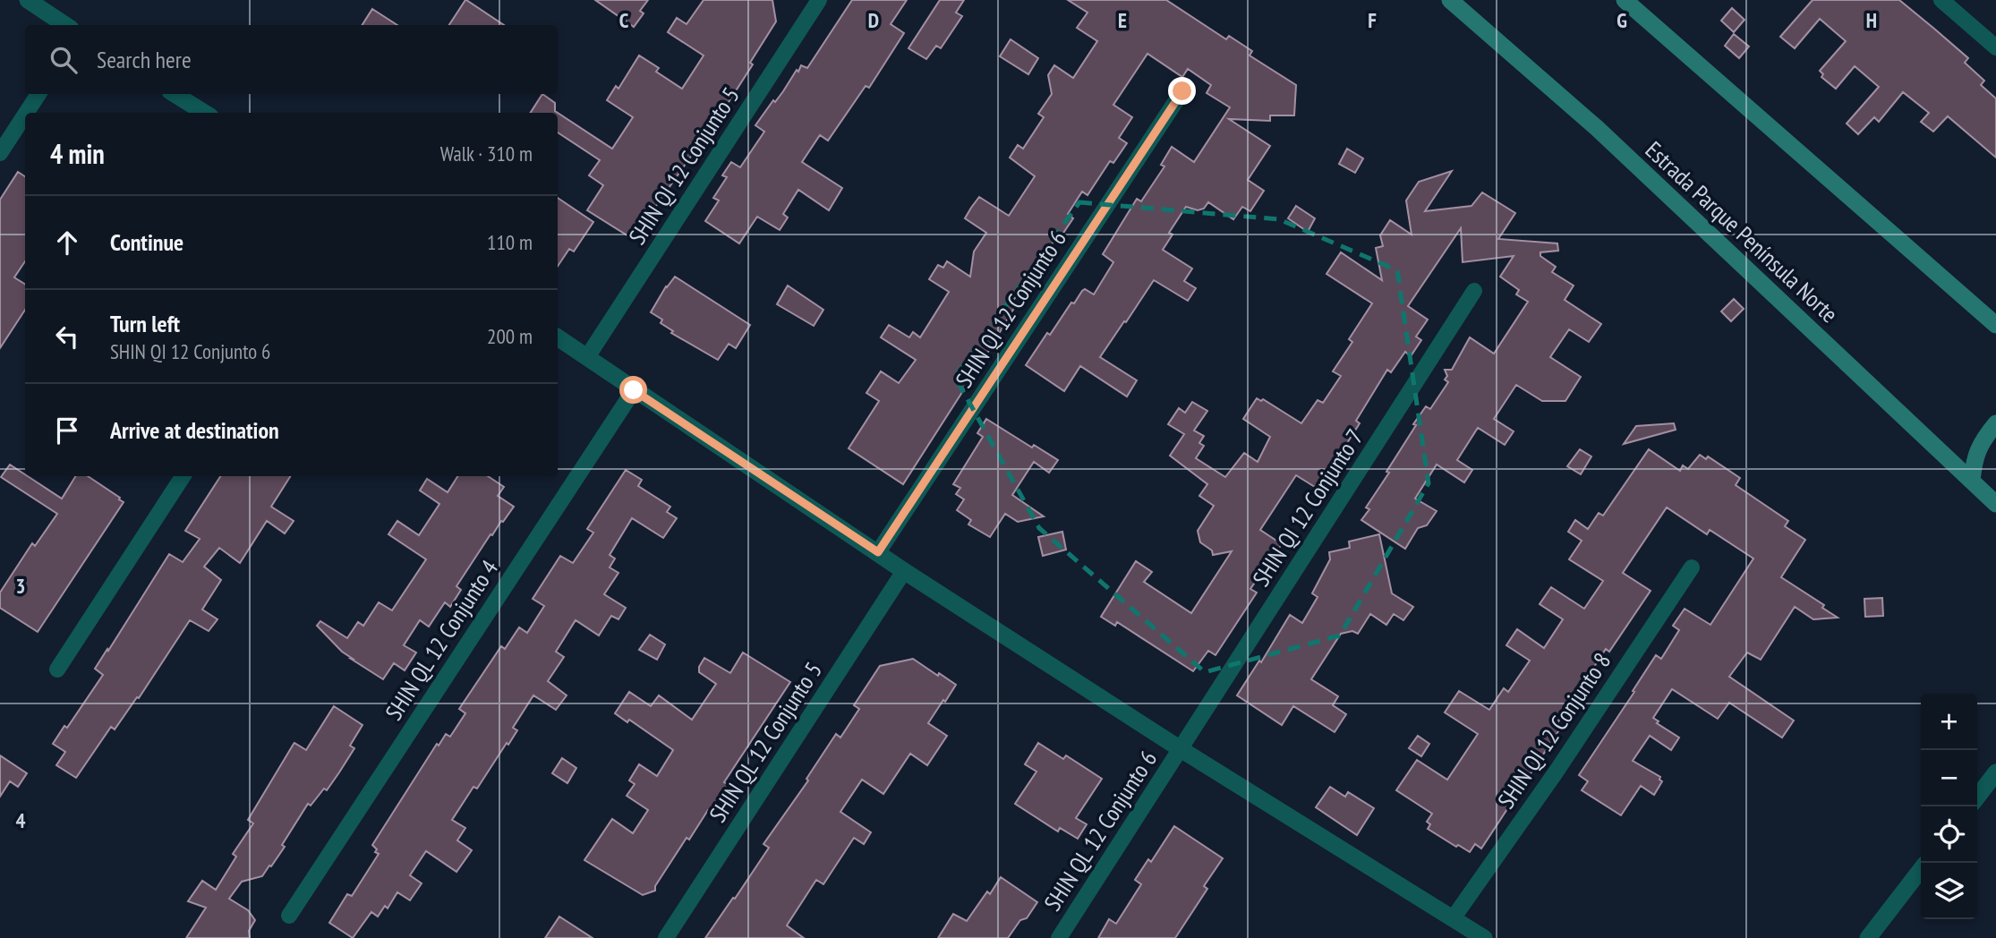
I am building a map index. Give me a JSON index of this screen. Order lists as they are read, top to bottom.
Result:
{
  "streets": {
    "main road": ["Estrada Parque Península Norte"],
    "street": [
      "SHIN QI 12 Conjunto 5",
      "SHIN QI 12 Conjunto 6",
      "SHIN QI 12 Conjunto 7",
      "SHIN QL 12 Conjunto 4",
      "SHIN QI 12 Conjunto 8",
      "SHIN QL 12 Conjunto 5",
      "SHIN QL 12 Conjunto 6"
    ]
  },
  "crossings": [
    ["SHIN QI 12 Conjunto 7", "SHIN QL 12 Conjunto 6"]
  ],
  "page": {
    "search": "Search here",
    "heading": ["4 min", "Walk · 310 m"],
    "list": [
      ["Continue", "110 m"],
      ["Turn left", "SHIN QI 12 Conjunto 6", "200 m"],
      "Arrive at destination"
    ],
    "map_buttons": ["+", "−"]
  },
  "grid": {
    "columns": [
      "C",
      "D",
      "E",
      "F",
      "G",
      "H"
    ],
    "rows": ["3", "4"]
  }
}
